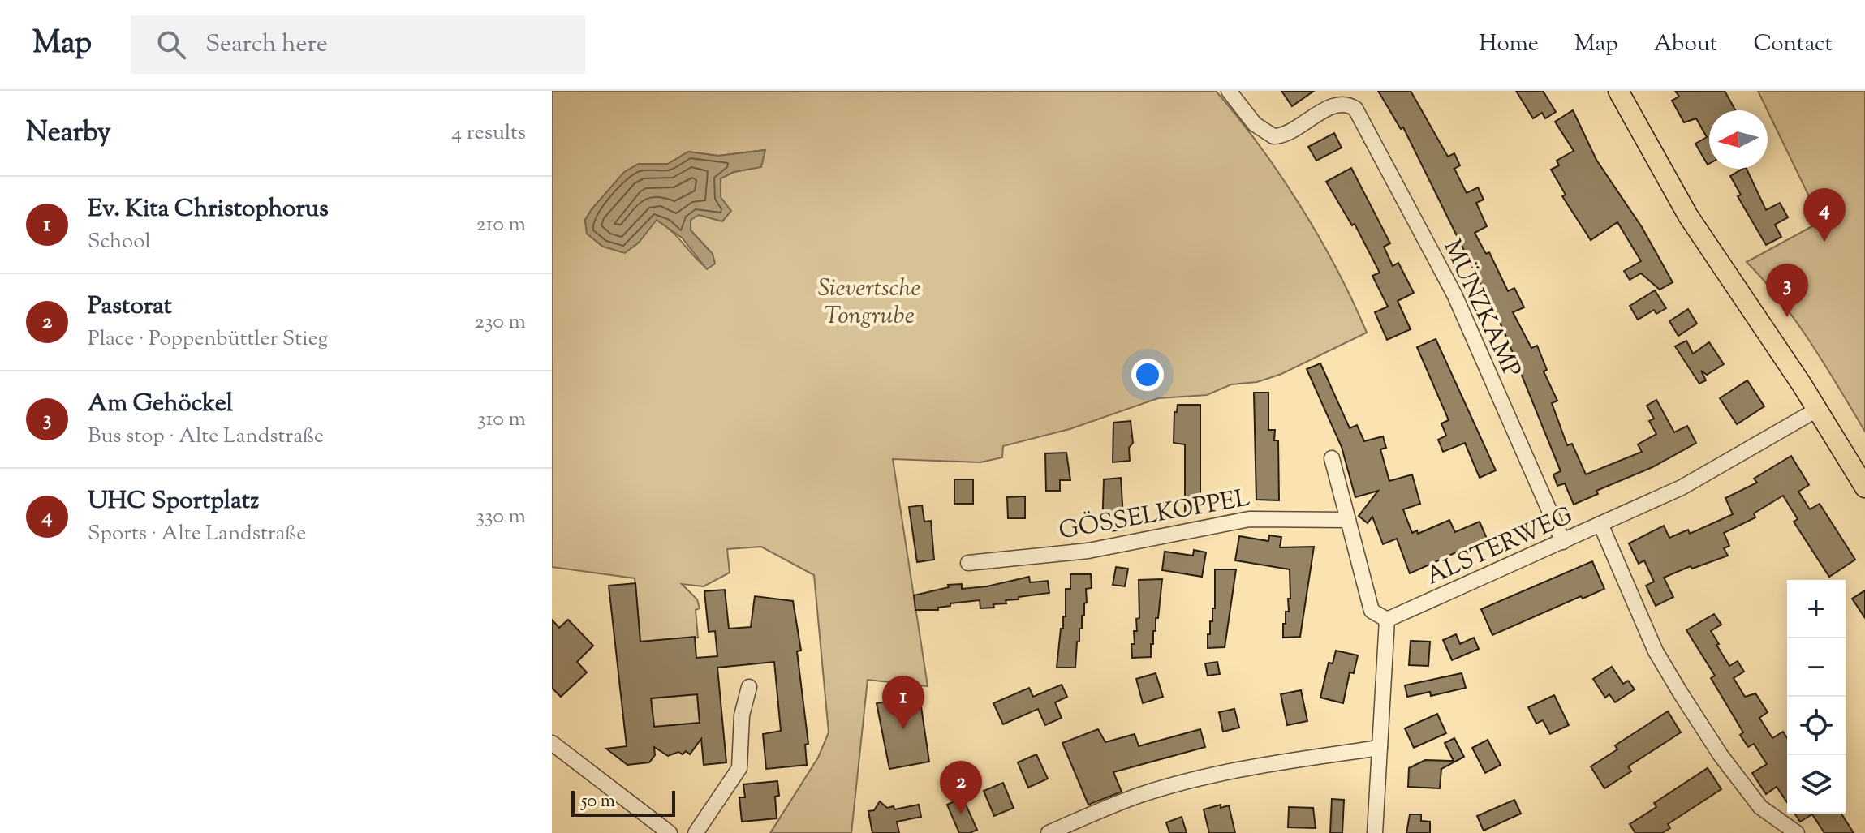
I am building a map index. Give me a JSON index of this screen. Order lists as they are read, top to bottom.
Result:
{
  "streets": {
    "street": ["MÜNZKAMP", "GÖSSELKOPPEL", "ALSTERWEG"]
  },
  "crossings": [
    ["MÜNZKAMP", "ALSTERWEG"]
  ],
  "parks": ["Sievertsche Tongrube"],
  "scale_bar": "50 m",
  "north": "left",
  "page": {
    "header": "Map",
    "search": "Search here",
    "nav": [
      "Home",
      "Map",
      "About",
      "Contact"
    ],
    "heading": ["Nearby", "4 results"],
    "list": [
      {
        "mark": "1",
        "name": "Ev. Kita Christophorus",
        "note": "School",
        "value": "210 m"
      },
      {
        "mark": "2",
        "name": "Pastorat",
        "note": "Place · Poppenbüttler Stieg",
        "value": "230 m"
      },
      {
        "mark": "3",
        "name": "Am Gehöckel",
        "note": "Bus stop · Alte Landstraße",
        "value": "310 m"
      },
      {
        "mark": "4",
        "name": "UHC Sportplatz",
        "note": "Sports · Alte Landstraße",
        "value": "330 m"
      }
    ],
    "pins": [
      "4",
      "3",
      "1",
      "2"
    ],
    "map_buttons": ["+", "−"],
    "scale": "50 m"
  }
}
